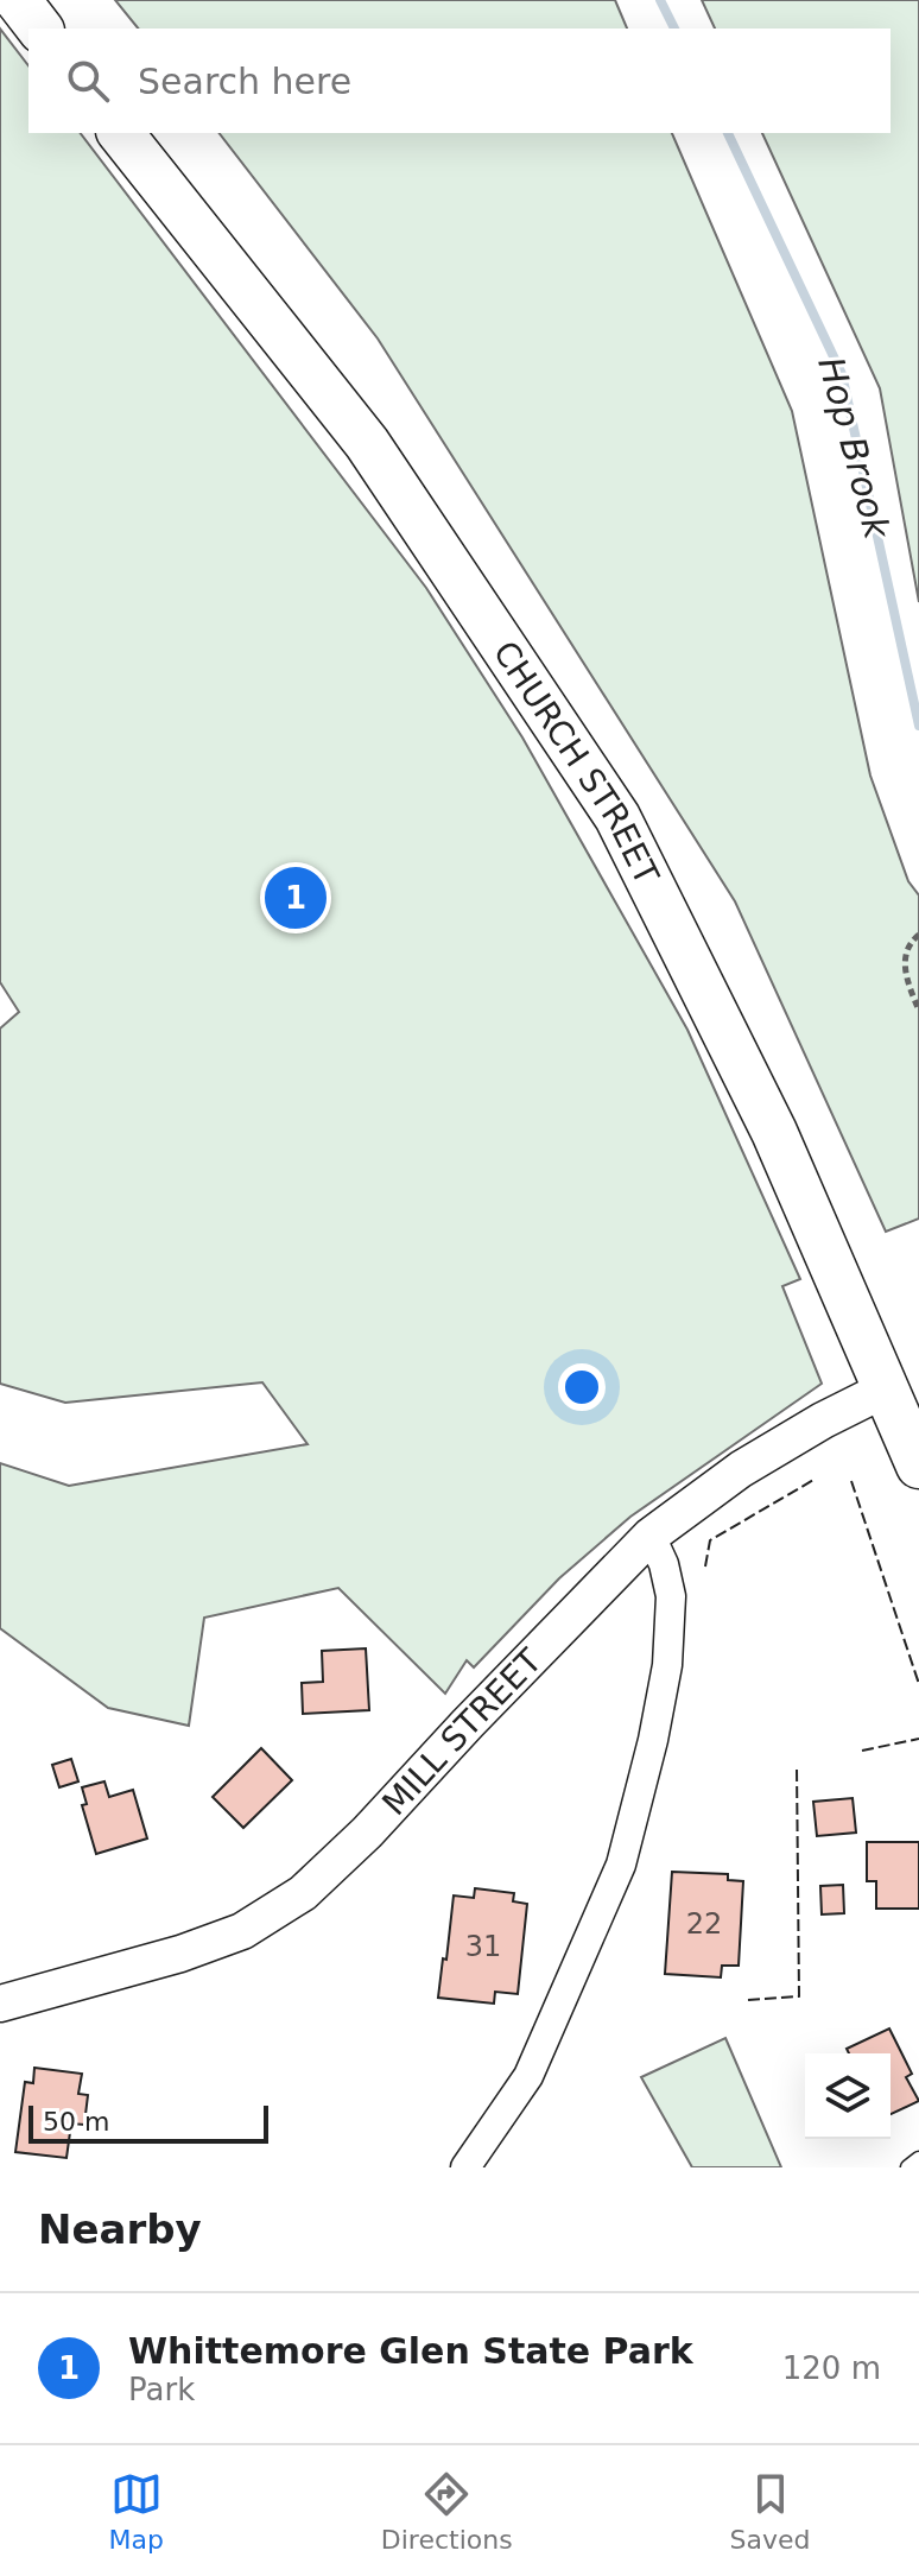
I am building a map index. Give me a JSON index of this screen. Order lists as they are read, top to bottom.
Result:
{
  "streets": {
    "main road": ["CHURCH STREET"],
    "street": ["MILL STREET"]
  },
  "crossings": [
    ["CHURCH STREET", "MILL STREET"]
  ],
  "water": ["Hop Brook"],
  "house_numbers": ["22", "31"],
  "scale_bar": "50 m",
  "page": {
    "search": "Search here",
    "pins": "1",
    "scale": "50 m",
    "heading": "Nearby",
    "list": [
      {
        "mark": "1",
        "name": "Whittemore Glen State Park",
        "note": "Park",
        "value": "120 m"
      }
    ],
    "nav": ["Map", "Directions", "Saved"]
  }
}
